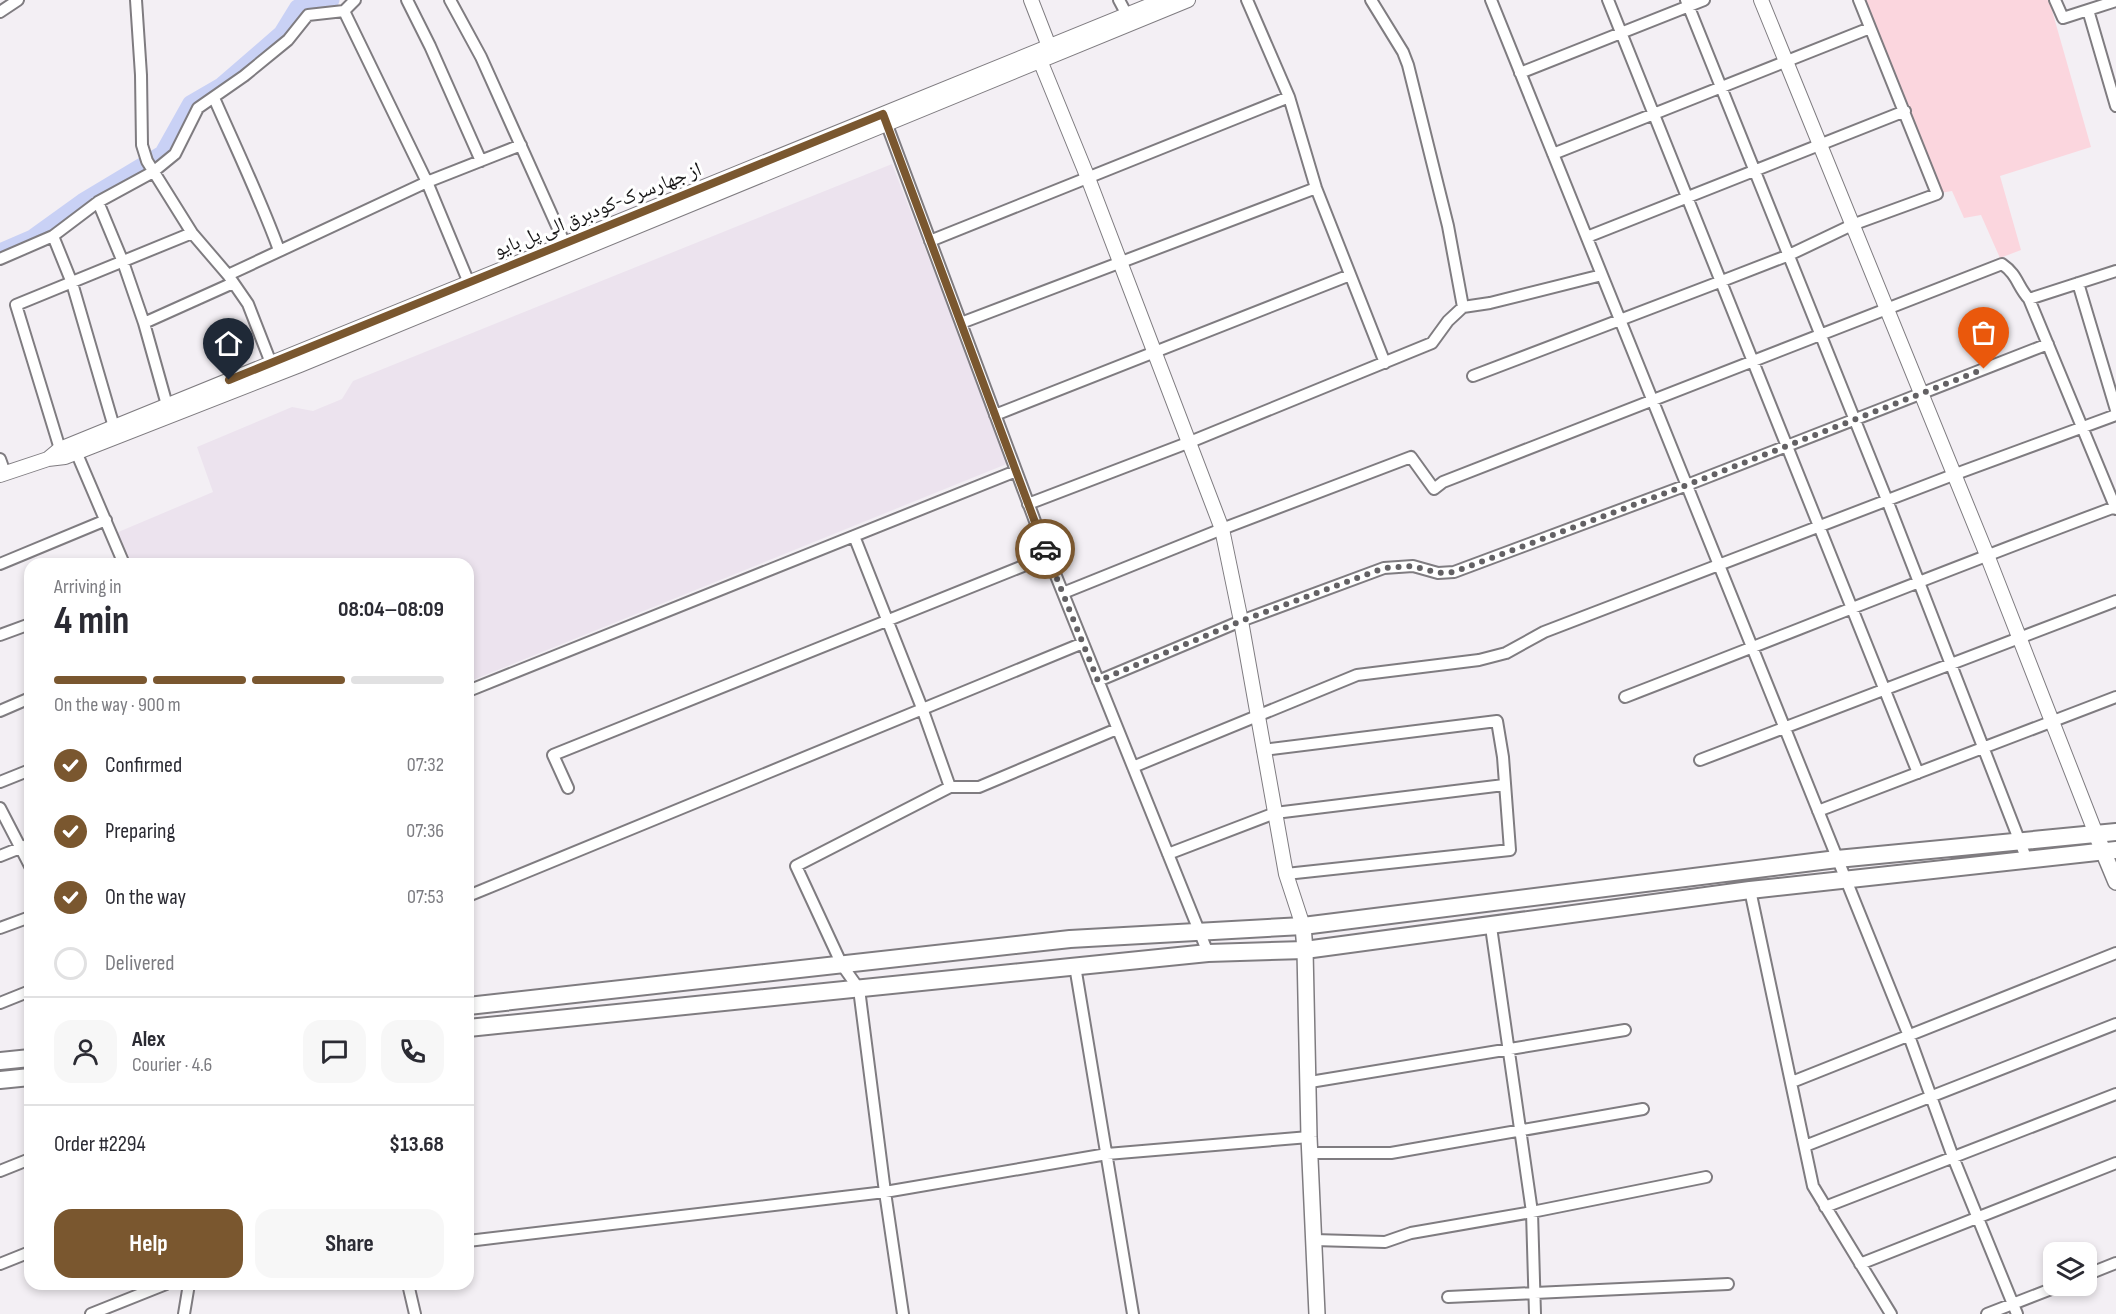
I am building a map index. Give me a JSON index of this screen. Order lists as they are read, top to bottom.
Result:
{
  "streets": {
    "street": ["از جهارسرک-کودبرق الی پل بایو"]
  },
  "page": {
    "heading": ["4 min", "Arriving in", "08:04–08:09"],
    "panel": [
      "Alex",
      "Courier · 4.6",
      "Order #2294",
      "$13.68"
    ],
    "bar": "On the way · 900 m",
    "list": [
      ["Confirmed", "07:32"],
      ["Preparing", "07:36"],
      ["On the way", "07:53"],
      "Delivered"
    ],
    "buttons": ["Help", "Share"]
  }
}
